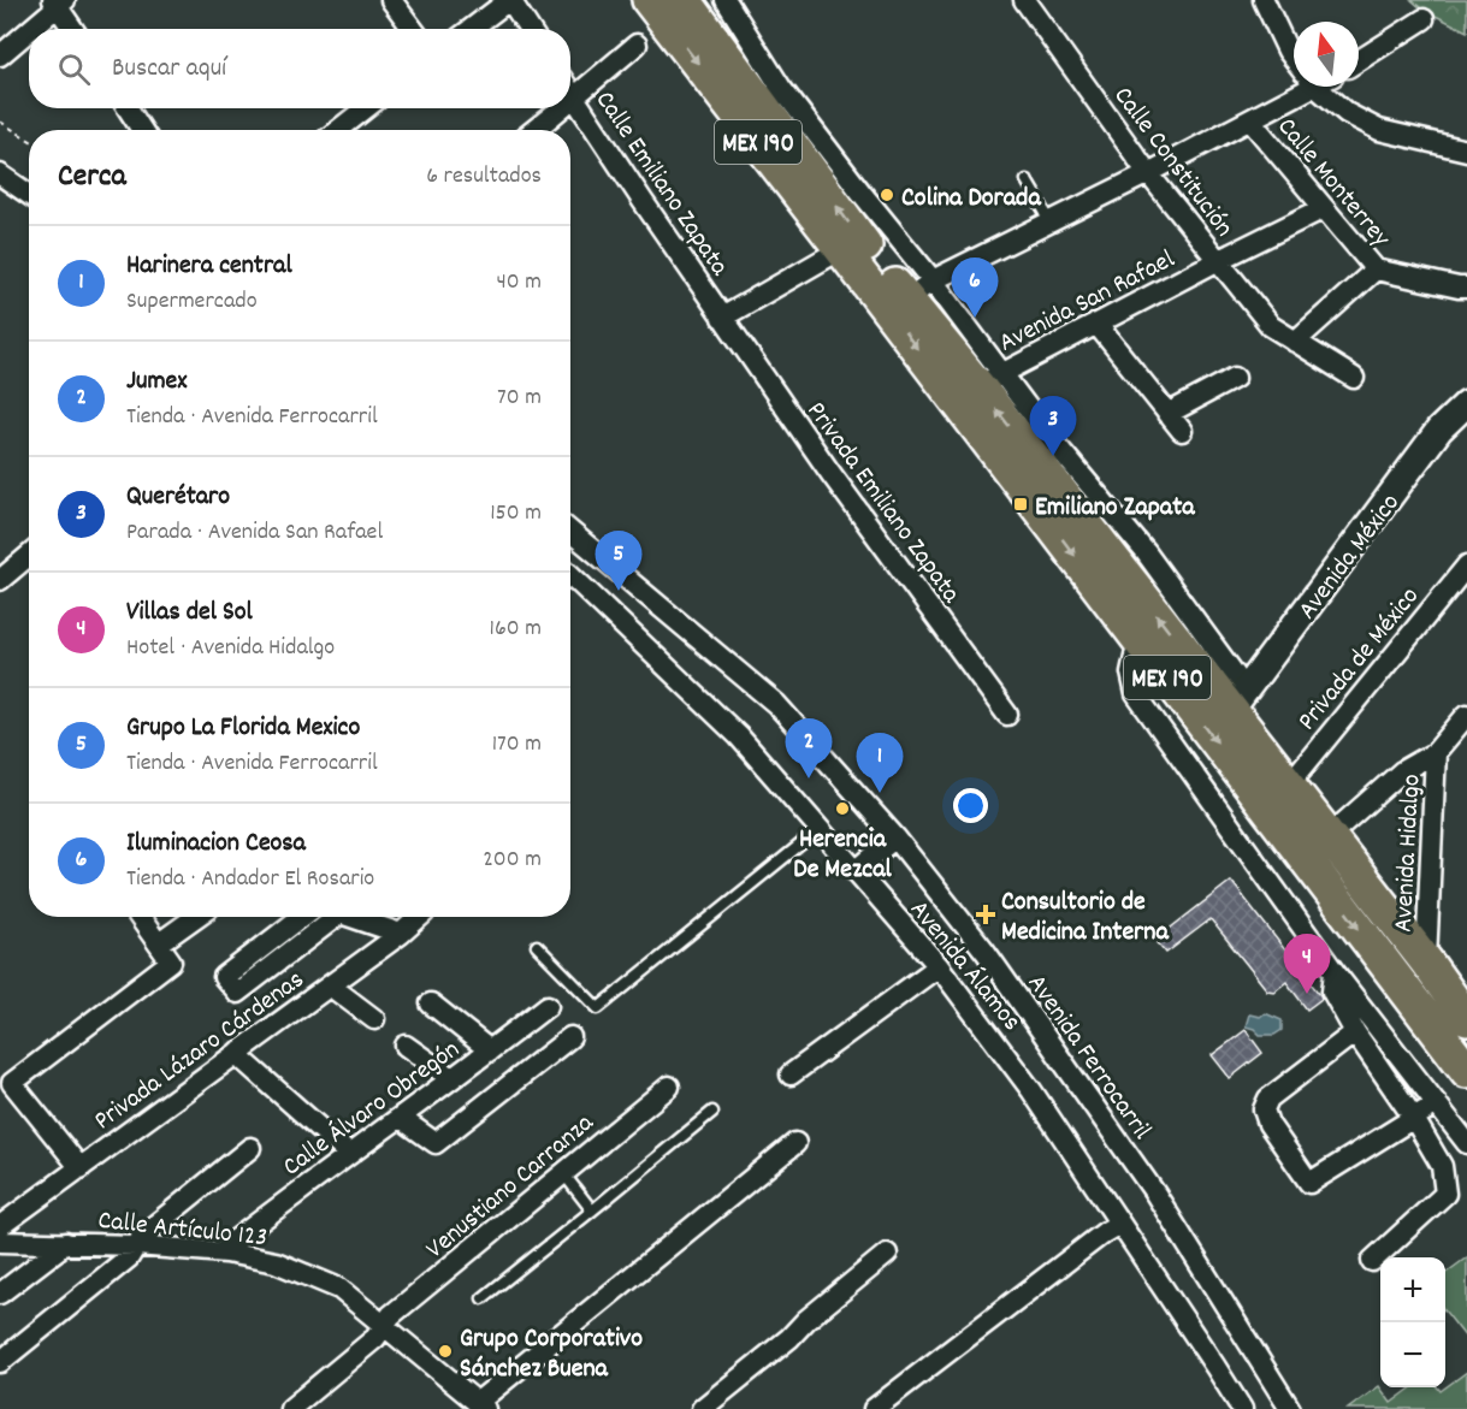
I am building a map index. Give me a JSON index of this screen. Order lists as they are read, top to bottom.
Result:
{
  "streets": {
    "highway": ["MEX 190"],
    "street": [
      "Calle Constitución",
      "Calle Monterrey",
      "Calle Emiliano Zapata",
      "Avenida San Rafael",
      "Privada Emiliano Zapata",
      "Avenida México",
      "Privada de México",
      "Avenida Hidalgo",
      "Avenida Álamos",
      "Privada Lázaro Cárdenas",
      "Avenida Ferrocarril",
      "Calle Álvaro Obregón",
      "Venustiano Carranza",
      "Calle Artículo 123"
    ]
  },
  "crossings": [
    ["MEX 190", "Avenida San Rafael"],
    ["MEX 190", "Avenida México"],
    ["MEX 190", "Privada de México"],
    ["MEX 190", "Avenida Hidalgo"],
    ["Calle Constitución", "Avenida San Rafael"],
    ["Calle Monterrey", "Avenida San Rafael"],
    ["Calle Emiliano Zapata", "Privada Emiliano Zapata"],
    ["Calle Álvaro Obregón", "Calle Artículo 123"],
    ["Venustiano Carranza", "Calle Artículo 123"]
  ],
  "places": {
    "other": ["Colina Dorada", "Herencia De Mezcal", "Grupo Corporativo Sánchez Buena"],
    "transit": ["Emiliano Zapata"],
    "health": ["Consultorio de Medicina Interna"]
  },
  "north": "top",
  "page": {
    "search": "Buscar aquí",
    "heading": ["Cerca", "6 resultados"],
    "list": [
      {
        "mark": "1",
        "name": "Harinera central",
        "note": "Supermercado",
        "value": "40 m"
      },
      {
        "mark": "2",
        "name": "Jumex",
        "note": "Tienda · Avenida Ferrocarril",
        "value": "70 m"
      },
      {
        "mark": "3",
        "name": "Querétaro",
        "note": "Parada · Avenida San Rafael",
        "value": "150 m"
      },
      {
        "mark": "4",
        "name": "Villas del Sol",
        "note": "Hotel · Avenida Hidalgo",
        "value": "160 m"
      },
      {
        "mark": "5",
        "name": "Grupo La Florida Mexico",
        "note": "Tienda · Avenida Ferrocarril",
        "value": "170 m"
      },
      {
        "mark": "6",
        "name": "Iluminacion Ceosa",
        "note": "Tienda · Andador El Rosario",
        "value": "200 m"
      }
    ],
    "pins": [
      "6",
      "3",
      "5",
      "2",
      "1",
      "4"
    ],
    "map_buttons": ["+", "−"]
  }
}
